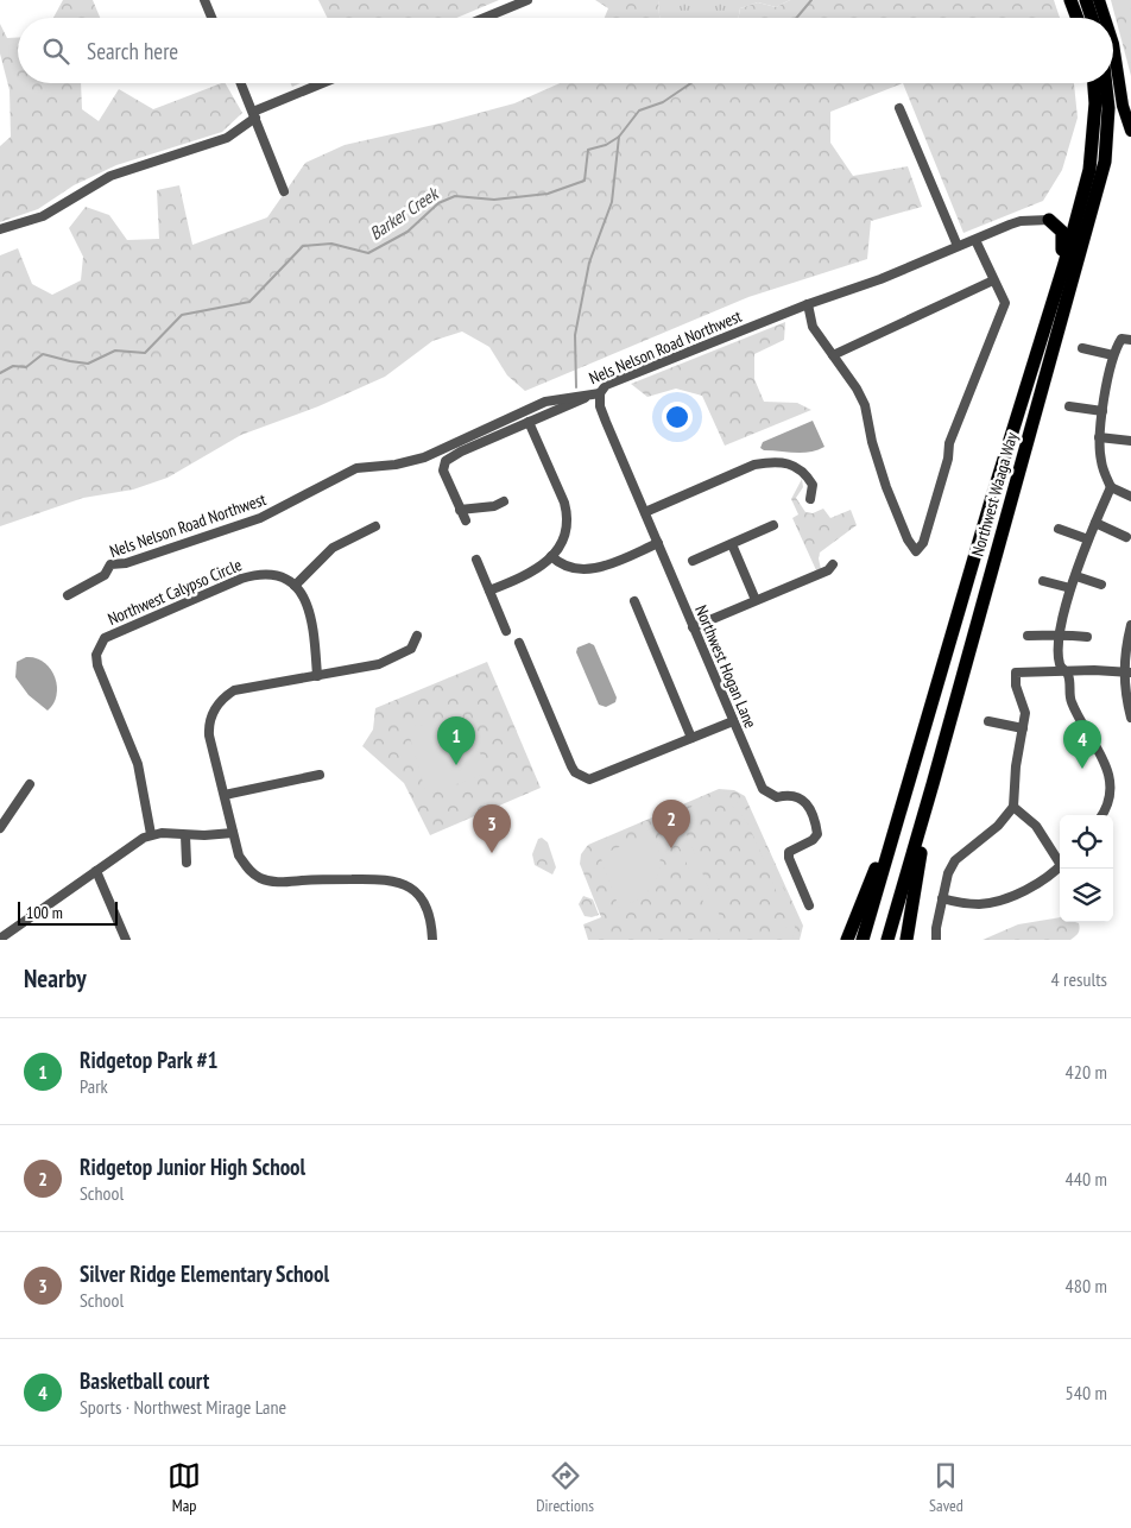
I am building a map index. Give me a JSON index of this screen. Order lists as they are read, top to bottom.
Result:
{
  "streets": {
    "highway": ["Northwest Waaga Way"],
    "street": ["Nels Nelson Road Northwest", "Northwest Calypso Circle", "Northwest Hogan Lane"]
  },
  "crossings": [
    ["Nels Nelson Road Northwest", "Northwest Hogan Lane"]
  ],
  "water": ["Barker Creek"],
  "scale_bar": "100 m",
  "page": {
    "search": "Search here",
    "pins": [
      "1",
      "4",
      "2",
      "3"
    ],
    "scale": "100 m",
    "heading": ["Nearby", "4 results"],
    "list": [
      {
        "mark": "1",
        "name": "Ridgetop Park #1",
        "note": "Park",
        "value": "420 m"
      },
      {
        "mark": "2",
        "name": "Ridgetop Junior High School",
        "note": "School",
        "value": "440 m"
      },
      {
        "mark": "3",
        "name": "Silver Ridge Elementary School",
        "note": "School",
        "value": "480 m"
      },
      {
        "mark": "4",
        "name": "Basketball court",
        "note": "Sports · Northwest Mirage Lane",
        "value": "540 m"
      }
    ],
    "nav": ["Map", "Directions", "Saved"]
  }
}
